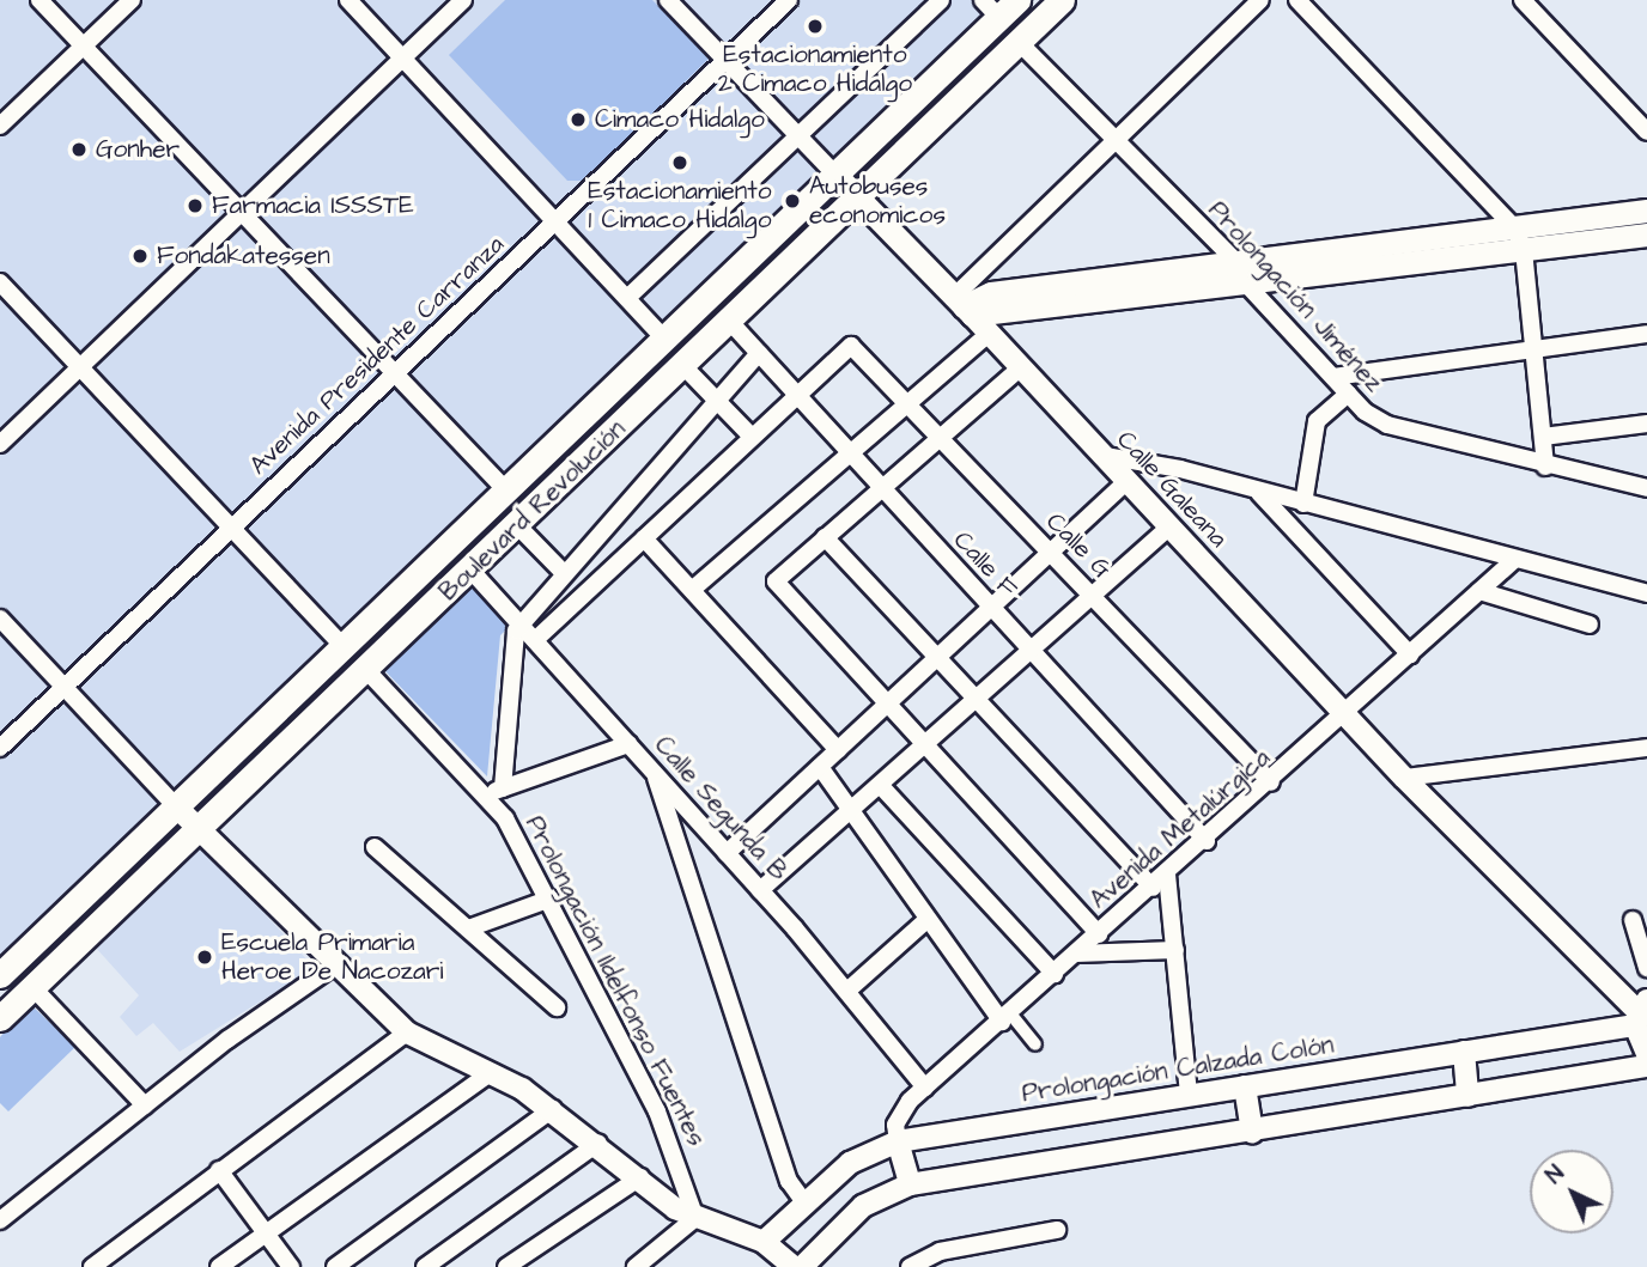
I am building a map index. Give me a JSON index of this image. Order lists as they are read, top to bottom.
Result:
{
  "streets": {
    "main road": ["Calle Galeana", "Boulevard Revolución"],
    "street": [
      "Prolongación Jiménez",
      "Avenida Presidente Carranza",
      "Calle G",
      "Calle F",
      "Calle Segunda B",
      "Avenida Metalúrgica",
      "Prolongación Ildelfonso Fuentes",
      "Prolongación Calzada Colón"
    ]
  },
  "crossings": [
    ["Prolongación Jiménez", "Boulevard Revolución"],
    ["Avenida Presidente Carranza", "Calle Galeana"],
    ["Calle Galeana", "Boulevard Revolución"],
    ["Calle Galeana", "Avenida Metalúrgica"],
    ["Calle Galeana", "Prolongación Calzada Colón"],
    ["Boulevard Revolución", "Calle F"],
    ["Boulevard Revolución", "Calle Segunda B"],
    ["Boulevard Revolución", "Prolongación Ildelfonso Fuentes"],
    ["Calle G", "Calle F"],
    ["Calle G", "Avenida Metalúrgica"],
    ["Calle F", "Avenida Metalúrgica"],
    ["Calle Segunda B", "Avenida Metalúrgica"],
    ["Avenida Metalúrgica", "Prolongación Calzada Colón"]
  ],
  "places": [
    "Estacionamiento 2 Cimaco Hidalgo",
    "Cimaco Hidalgo",
    "Gonher",
    "Estacionamiento 1 Cimaco Hidalgo",
    "Autobuses economicos",
    "Farmacia ISSSTE",
    "Fondakatessen",
    "Escuela Primaria Heroe De Nacozari"
  ],
  "north": "top left"
}
